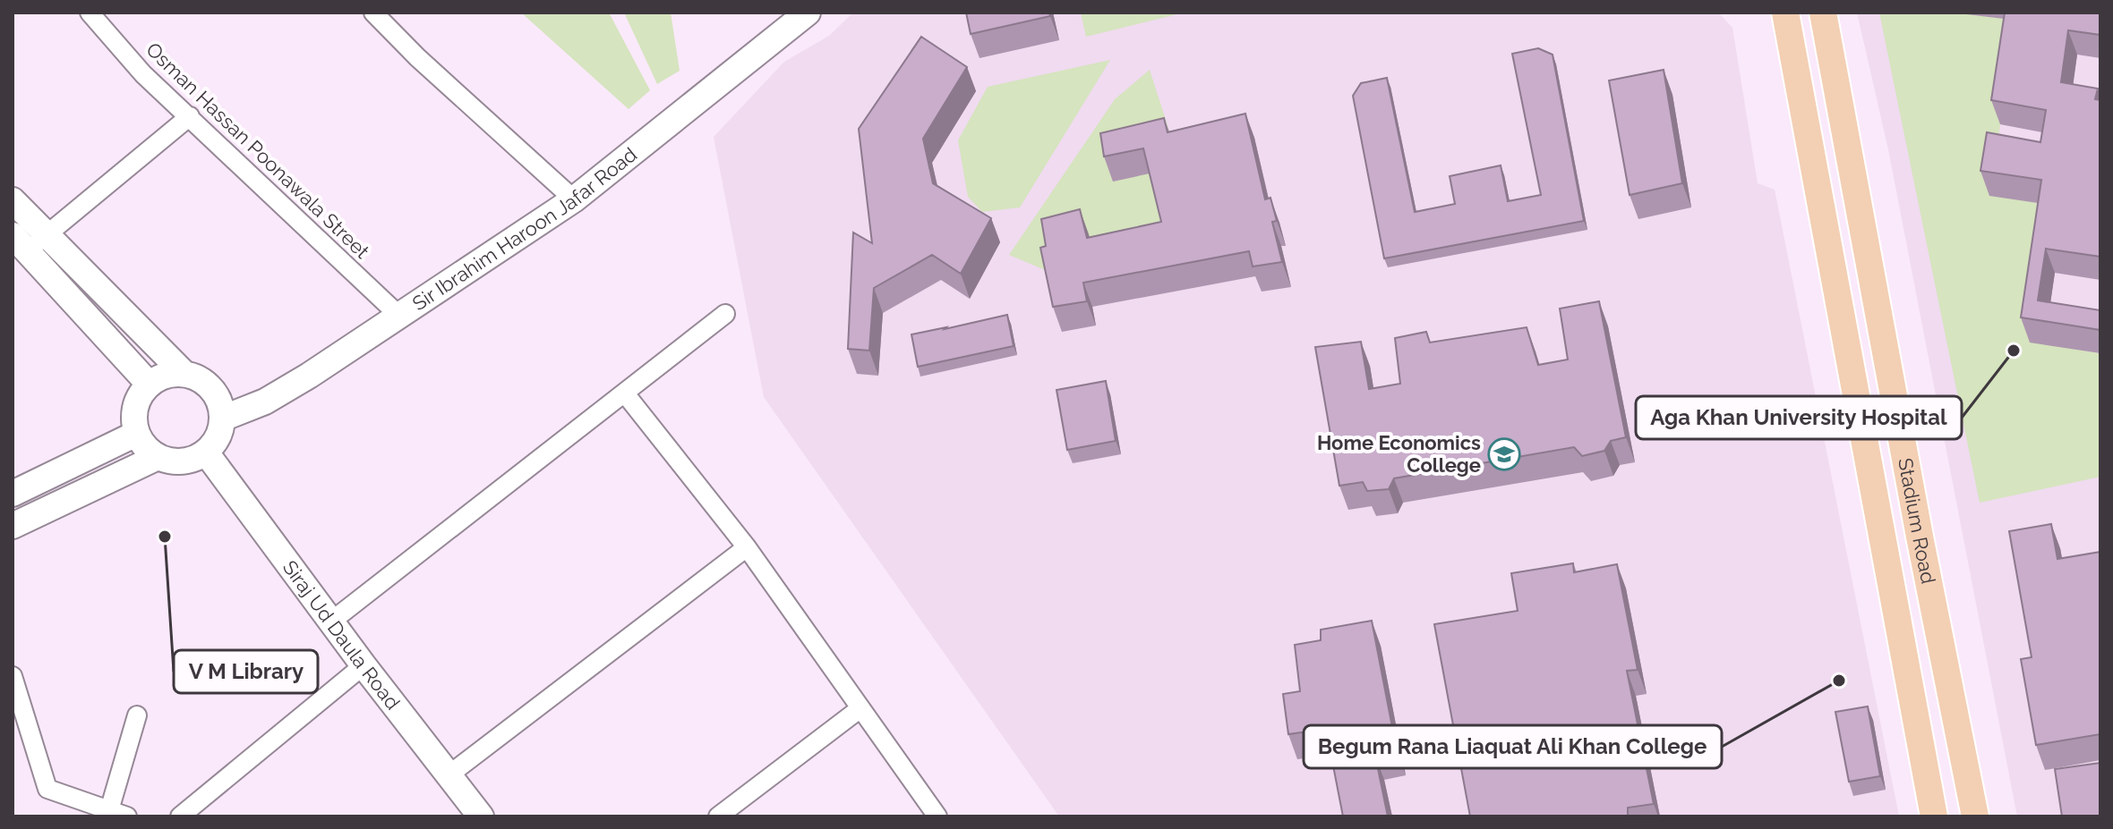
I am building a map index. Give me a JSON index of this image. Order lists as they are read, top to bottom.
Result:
{
  "streets": {
    "main road": ["Sir Ibrahim Haroon Jafar Road", "Stadium Road", "Siraj Ud Daula Road"],
    "street": ["Osman Hassan Poonawala Street"]
  },
  "crossings": [
    ["Osman Hassan Poonawala Street", "Sir Ibrahim Haroon Jafar Road"],
    ["Sir Ibrahim Haroon Jafar Road", "Siraj Ud Daula Road"]
  ],
  "places": {
    "other": ["Aga Khan University Hospital", "V M Library", "Begum Rana Liaquat Ali Khan College"],
    "school or university": ["Home Economics College"]
  }
}
